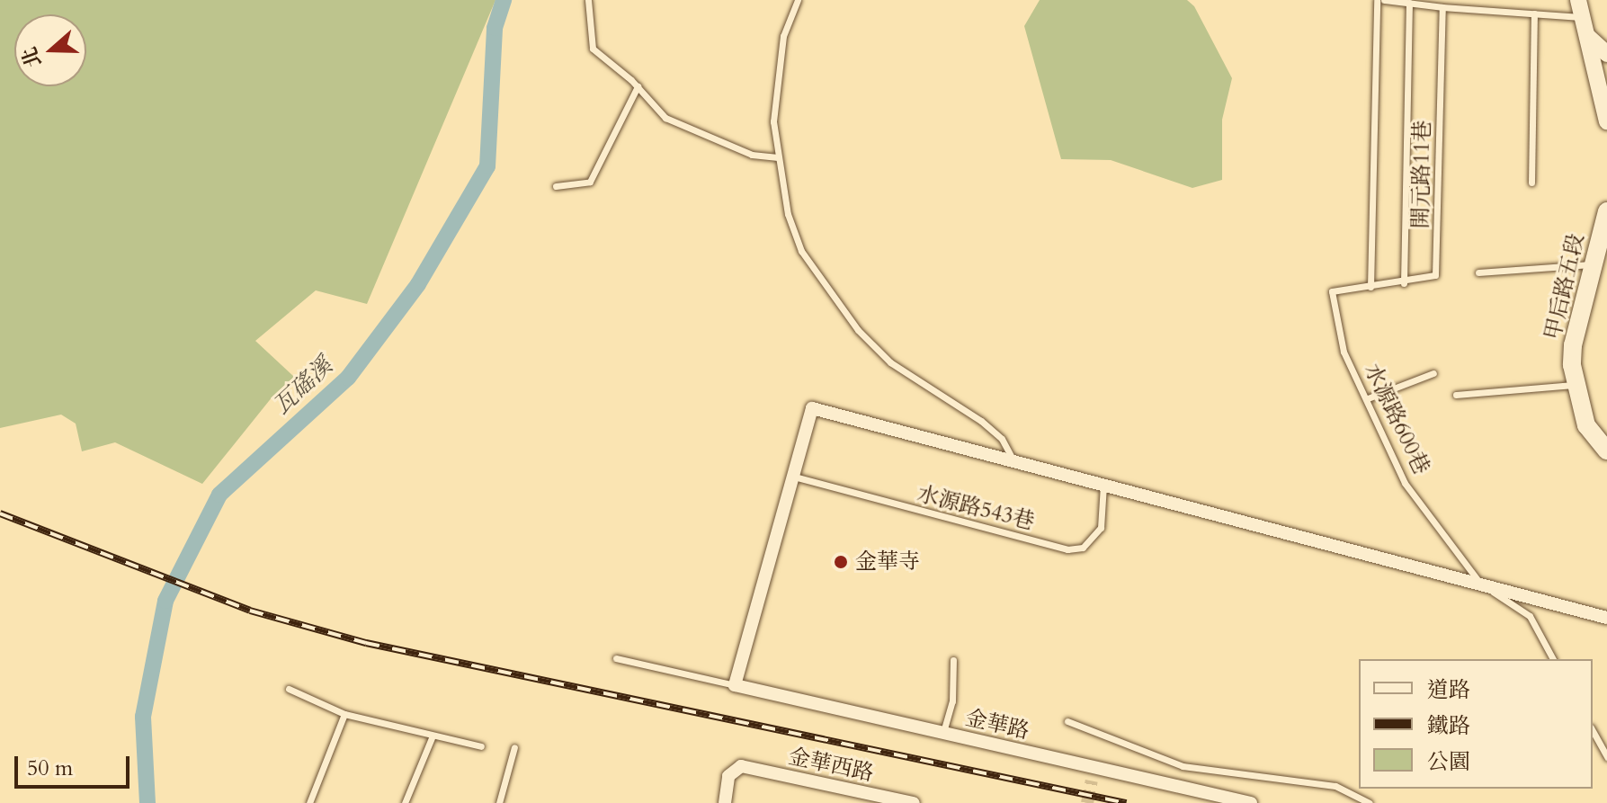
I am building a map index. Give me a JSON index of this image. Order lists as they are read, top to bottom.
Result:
{
  "streets": {
    "main road": ["甲后路五段"],
    "street": ["金華路", "金華西路"],
    "lane": ["開元路11巷", "水源路600巷", "水源路543巷"]
  },
  "crossings": [
    ["開元路11巷", "水源路600巷"]
  ],
  "water": ["瓦磘溪"],
  "places": ["金華寺"],
  "legend": ["道路", "鐵路", "公園"],
  "scale_bar": "50 m",
  "north": "left"
}
